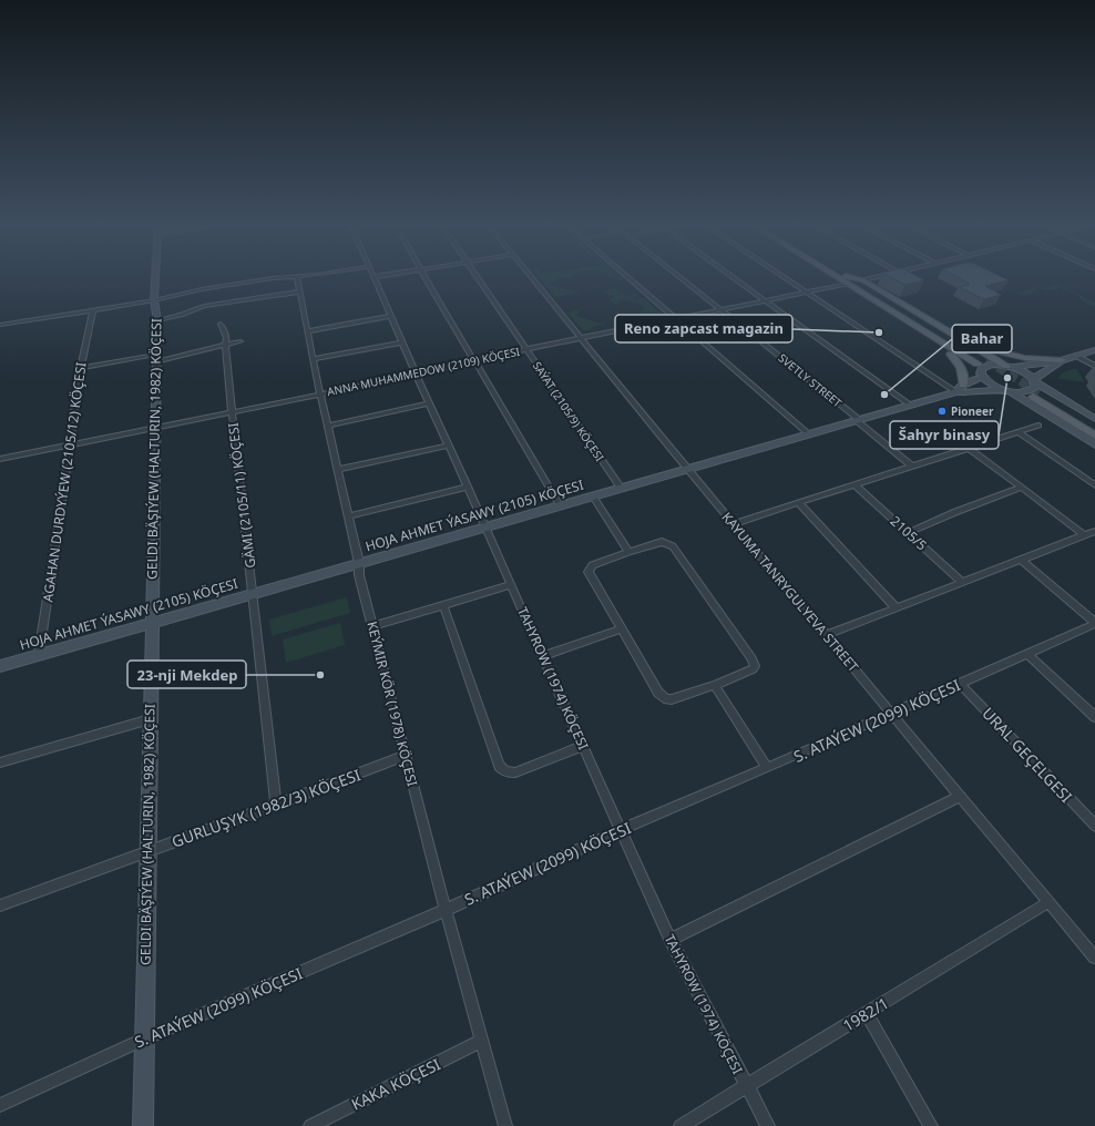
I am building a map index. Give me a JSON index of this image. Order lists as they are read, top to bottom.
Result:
{
  "streets": {
    "street": [
      "ANNA MUHAMMEDOW (2109) KÖÇESI",
      "SVETLY STREET",
      "SAÝAT (2105/9) KÖÇESI",
      "GELDI BÄŞIÝEW (HALTURIN, 1982) KÖÇESI",
      "AGAHAN DURDYÝEW (2105/12) KÖÇESI",
      "GÄMI (2105/11) KÖÇESI",
      "HOJA AHMET ÝASAWY (2105) KÖÇESI",
      "2105/5",
      "KAYUMA TANRYGULYEVA STREET",
      "TAHYROW (1974) KÖÇESI",
      "KEÝMIR KÖR (1978) KÖÇESI",
      "S. ATAÝEW (2099) KÖÇESI",
      "URAL GEÇELGESI",
      "GURLUŞYK (1982/3) KÖÇESI",
      "1982/1",
      "KAKA KÖÇESI"
    ]
  },
  "crossings": [
    ["ANNA MUHAMMEDOW (2109) KÖÇESI", "SVETLY STREET"],
    ["ANNA MUHAMMEDOW (2109) KÖÇESI", "SAÝAT (2105/9) KÖÇESI"],
    ["ANNA MUHAMMEDOW (2109) KÖÇESI", "GELDI BÄŞIÝEW (HALTURIN, 1982) KÖÇESI"],
    ["ANNA MUHAMMEDOW (2109) KÖÇESI", "AGAHAN DURDYÝEW (2105/12) KÖÇESI"],
    ["ANNA MUHAMMEDOW (2109) KÖÇESI", "GÄMI (2105/11) KÖÇESI"],
    ["ANNA MUHAMMEDOW (2109) KÖÇESI", "KAYUMA TANRYGULYEVA STREET"],
    ["ANNA MUHAMMEDOW (2109) KÖÇESI", "TAHYROW (1974) KÖÇESI"],
    ["ANNA MUHAMMEDOW (2109) KÖÇESI", "KEÝMIR KÖR (1978) KÖÇESI"],
    ["SVETLY STREET", "HOJA AHMET ÝASAWY (2105) KÖÇESI"],
    ["SAÝAT (2105/9) KÖÇESI", "HOJA AHMET ÝASAWY (2105) KÖÇESI"],
    ["GELDI BÄŞIÝEW (HALTURIN, 1982) KÖÇESI", "HOJA AHMET ÝASAWY (2105) KÖÇESI"],
    ["GELDI BÄŞIÝEW (HALTURIN, 1982) KÖÇESI", "S. ATAÝEW (2099) KÖÇESI"],
    ["GELDI BÄŞIÝEW (HALTURIN, 1982) KÖÇESI", "GURLUŞYK (1982/3) KÖÇESI"],
    ["AGAHAN DURDYÝEW (2105/12) KÖÇESI", "HOJA AHMET ÝASAWY (2105) KÖÇESI"],
    ["GÄMI (2105/11) KÖÇESI", "HOJA AHMET ÝASAWY (2105) KÖÇESI"],
    ["GÄMI (2105/11) KÖÇESI", "GURLUŞYK (1982/3) KÖÇESI"],
    ["HOJA AHMET ÝASAWY (2105) KÖÇESI", "KAYUMA TANRYGULYEVA STREET"],
    ["HOJA AHMET ÝASAWY (2105) KÖÇESI", "TAHYROW (1974) KÖÇESI"],
    ["HOJA AHMET ÝASAWY (2105) KÖÇESI", "KEÝMIR KÖR (1978) KÖÇESI"],
    ["KAYUMA TANRYGULYEVA STREET", "S. ATAÝEW (2099) KÖÇESI"],
    ["KAYUMA TANRYGULYEVA STREET", "1982/1"],
    ["TAHYROW (1974) KÖÇESI", "S. ATAÝEW (2099) KÖÇESI"],
    ["TAHYROW (1974) KÖÇESI", "1982/1"],
    ["KEÝMIR KÖR (1978) KÖÇESI", "S. ATAÝEW (2099) KÖÇESI"],
    ["KEÝMIR KÖR (1978) KÖÇESI", "GURLUŞYK (1982/3) KÖÇESI"],
    ["KEÝMIR KÖR (1978) KÖÇESI", "KAKA KÖÇESI"],
    ["S. ATAÝEW (2099) KÖÇESI", "URAL GEÇELGESI"]
  ],
  "places": [
    "Reno zapcast magazin",
    "Šahyr binasy",
    "Bahar",
    "Pioneer",
    "23-nji Mekdep"
  ]
}
